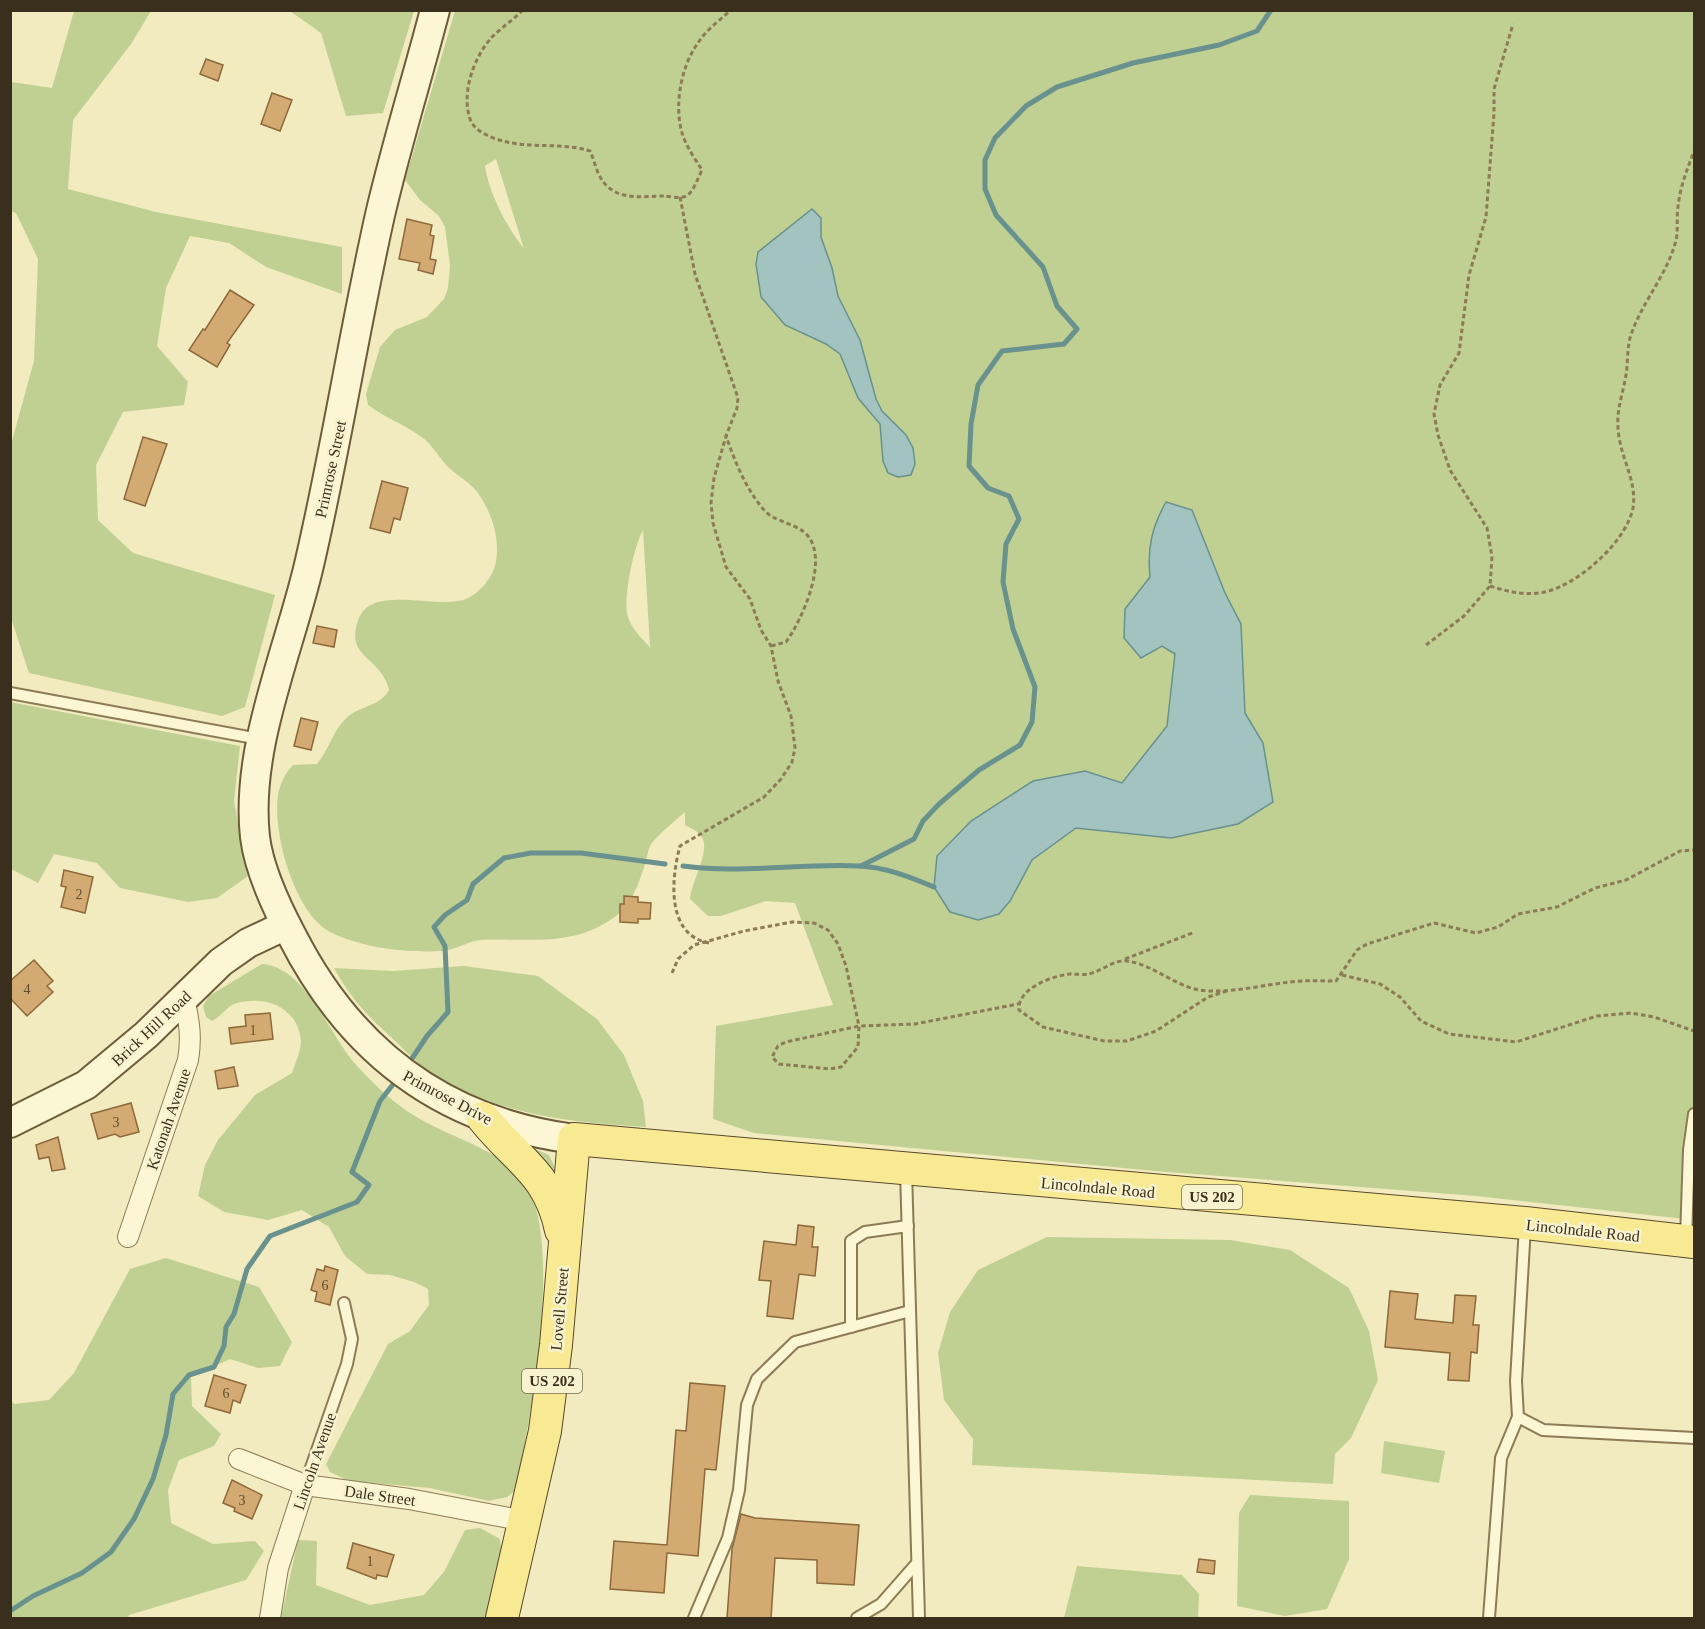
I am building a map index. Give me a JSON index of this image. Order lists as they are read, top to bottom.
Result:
{
  "streets": {
    "main road": [
      "Primrose Street",
      "Brick Hill Road",
      "Primrose Drive",
      "Lincolndale Road",
      "US 202",
      "Lovell Street"
    ],
    "street": ["Katonah Avenue", "Lincoln Avenue", "Dale Street"]
  },
  "crossings": [
    ["Primrose Street", "Brick Hill Road"],
    ["Primrose Street", "Primrose Drive"],
    ["Brick Hill Road", "Primrose Drive"],
    ["Brick Hill Road", "Katonah Avenue"],
    ["Primrose Drive", "Lincolndale Road"],
    ["Primrose Drive", "Lovell Street"],
    ["Lincolndale Road", "Lovell Street"],
    ["Lovell Street", "Dale Street"],
    ["Lincoln Avenue", "Dale Street"]
  ],
  "house_numbers": [
    "2",
    "4",
    "1",
    "3",
    "6",
    "6",
    "3",
    "1"
  ]
}
